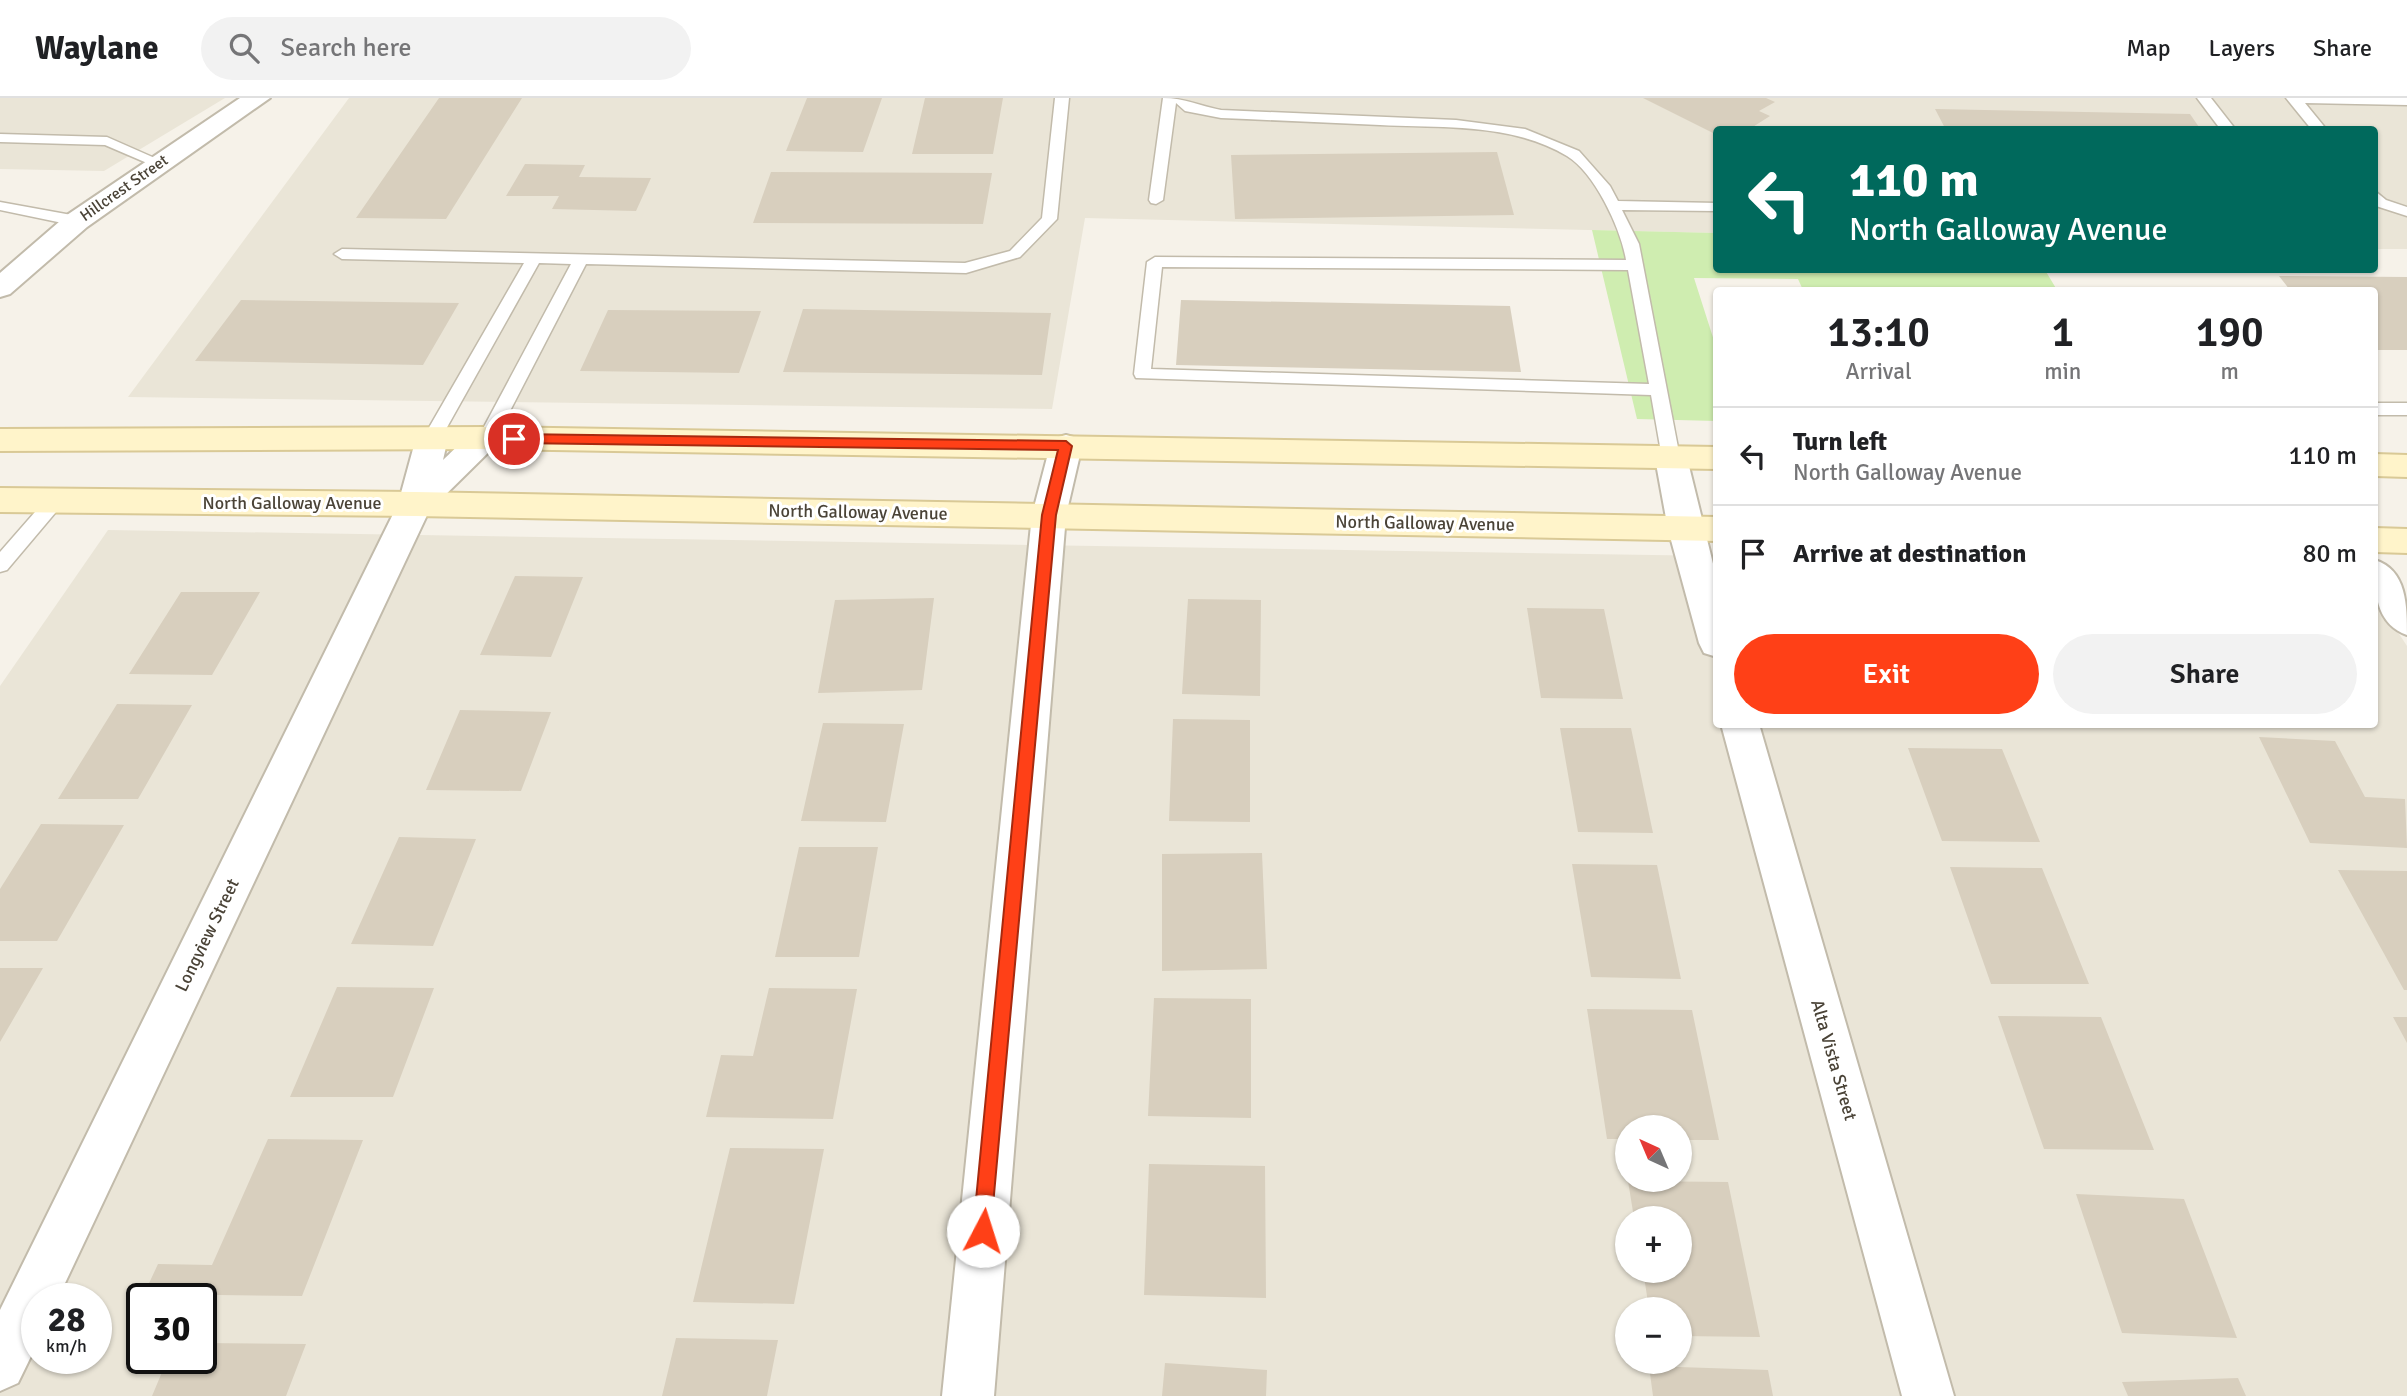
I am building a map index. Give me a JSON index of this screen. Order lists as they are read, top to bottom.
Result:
{
  "streets": {
    "main road": ["North Galloway Avenue"],
    "street": ["Hillcrest Street", "Longview Street", "Alta Vista Street"]
  },
  "crossings": [
    ["North Galloway Avenue", "Longview Street"]
  ],
  "north": "top left",
  "page": {
    "header": "Waylane",
    "search": "Search here",
    "nav": ["Map", "Layers", "Share"],
    "turn": ["110 m", "North Galloway Avenue"],
    "eta": [
      "13:10",
      "Arrival",
      "1",
      "min",
      "190",
      "m"
    ],
    "list": [
      {
        "name": "Turn left",
        "note": "North Galloway Avenue",
        "value": "110 m"
      },
      {
        "name": "Arrive at destination",
        "value": "80 m"
      }
    ],
    "buttons": ["Exit", "Share"],
    "map_buttons": ["+", "−"],
    "speed": "28 km/h",
    "limit": "30"
  }
}
